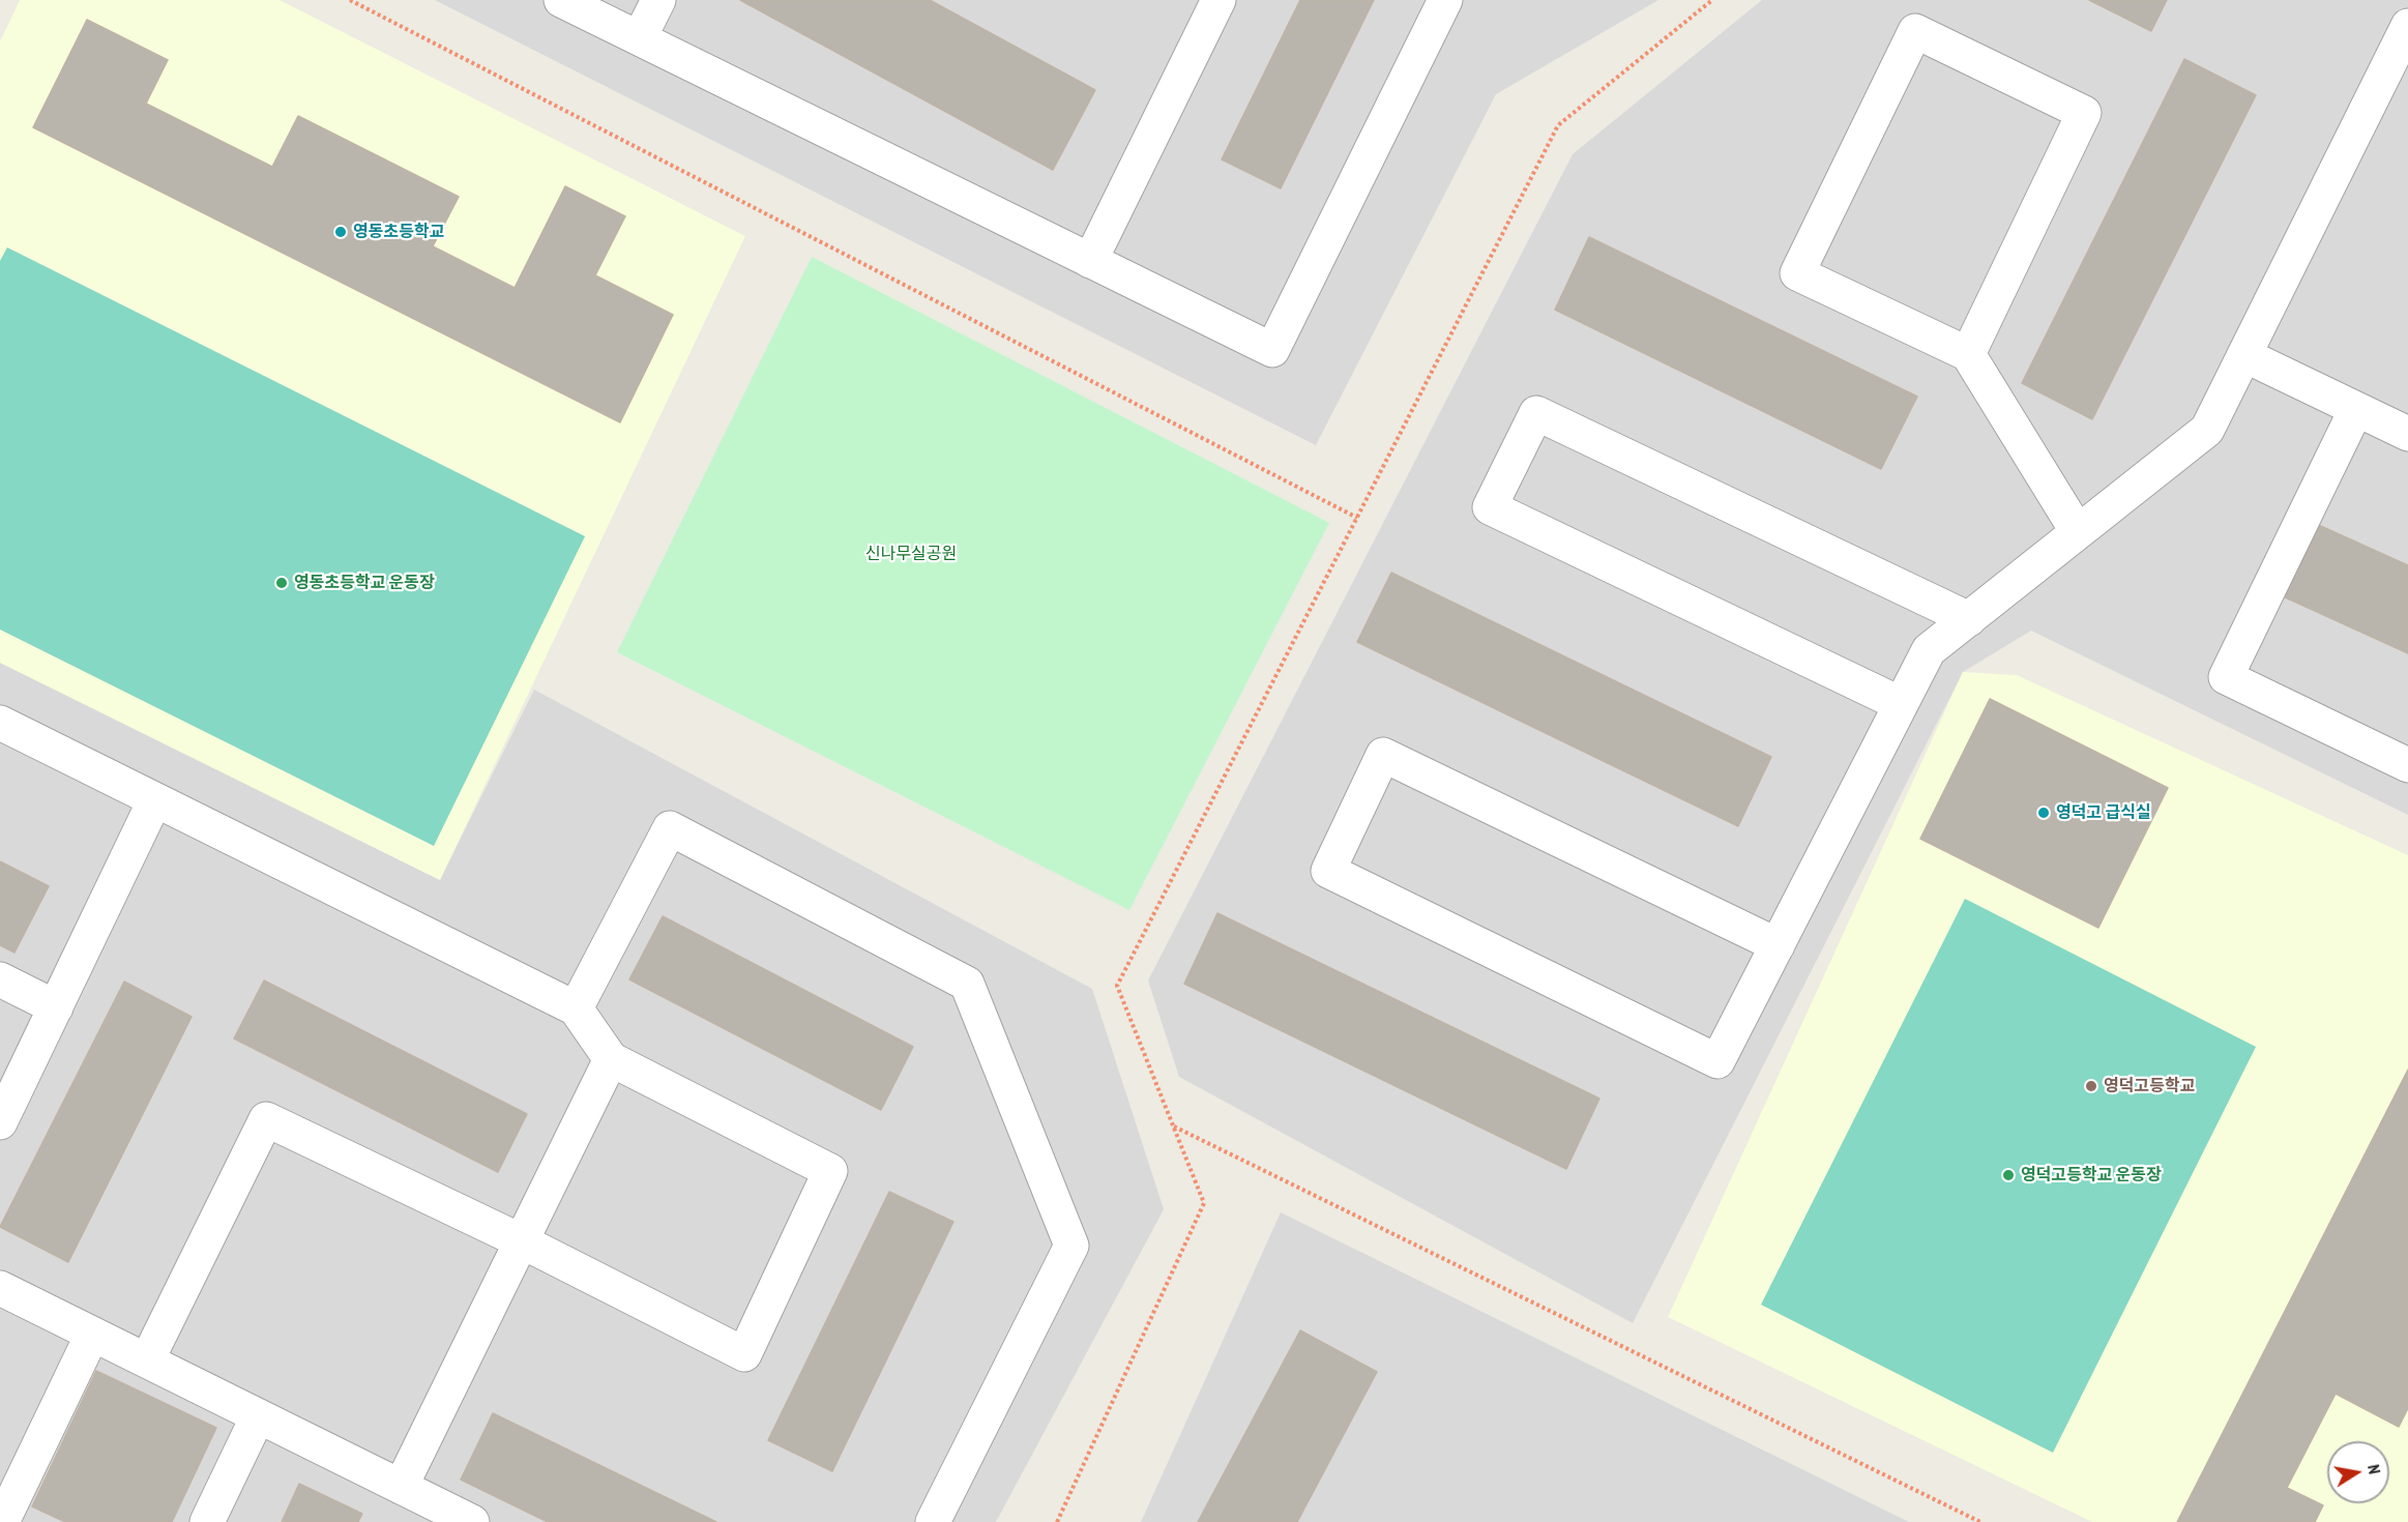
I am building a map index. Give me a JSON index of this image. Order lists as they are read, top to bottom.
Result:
{
  "parks": ["신나무실공원"],
  "places": [
    "영동초등학교",
    "영동초등학교 운동장",
    "영덕고 급식실",
    "영덕고등학교",
    "영덕고등학교 운동장"
  ],
  "north": "right"
}
